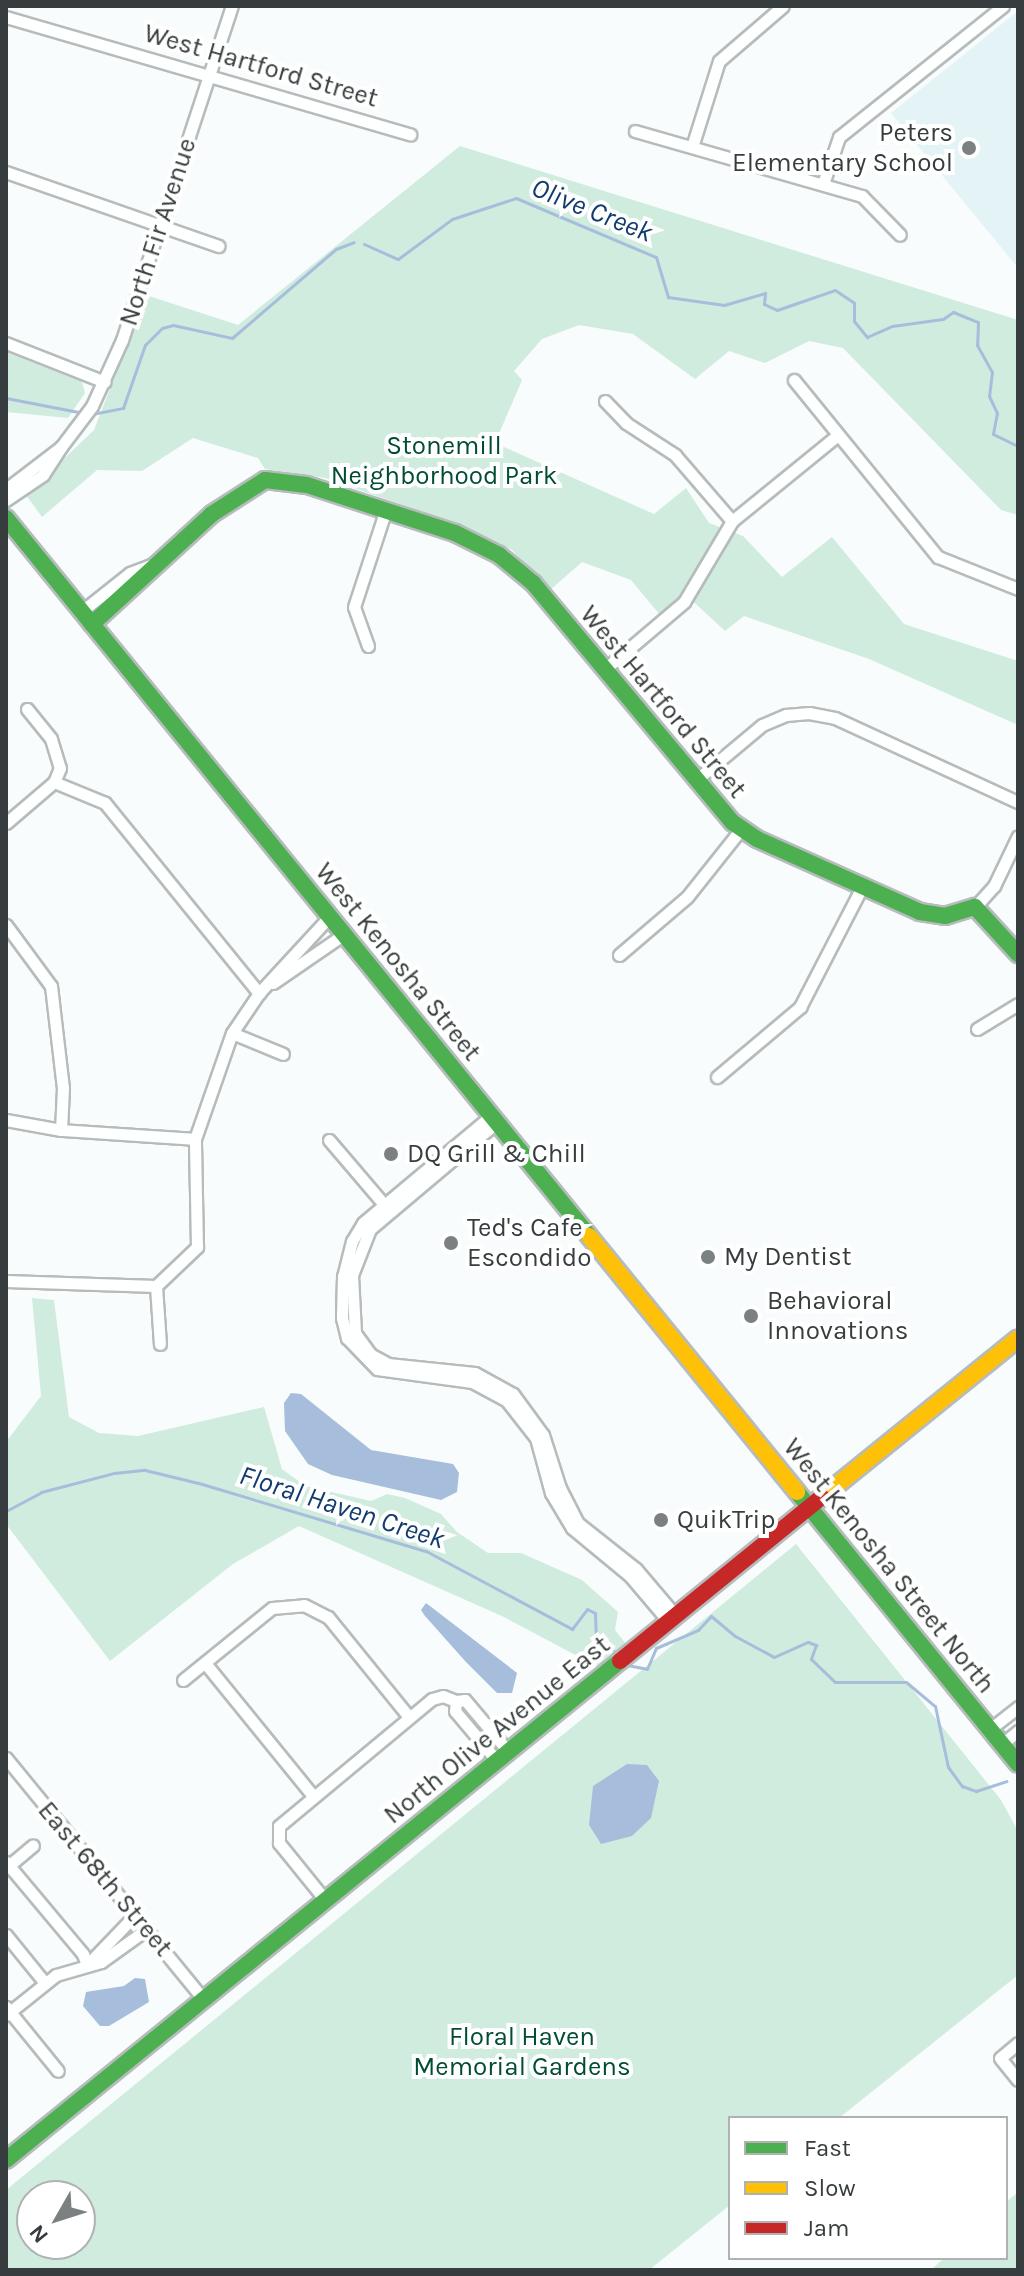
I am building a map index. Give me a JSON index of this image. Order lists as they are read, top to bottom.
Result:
{
  "streets": {
    "street": [
      "West Hartford Street",
      "North Fir Avenue",
      "West Kenosha Street",
      "West Kenosha Street North",
      "North Olive Avenue East",
      "East 68th Street"
    ]
  },
  "crossings": [
    ["West Hartford Street", "North Fir Avenue"],
    ["West Hartford Street", "West Kenosha Street"],
    ["West Kenosha Street", "West Kenosha Street North"],
    ["West Kenosha Street North", "North Olive Avenue East"],
    ["North Olive Avenue East", "East 68th Street"]
  ],
  "water": ["Olive Creek", "Floral Haven Creek"],
  "parks": ["Stonemill Neighborhood Park", "Floral Haven Memorial Gardens"],
  "places": [
    "Peters Elementary School",
    "DQ Grill & Chill",
    "Ted's Cafe Escondido",
    "My Dentist",
    "Behavioral Innovations",
    "QuikTrip"
  ],
  "legend": ["Fast", "Slow", "Jam"],
  "north": "bottom left"
}
